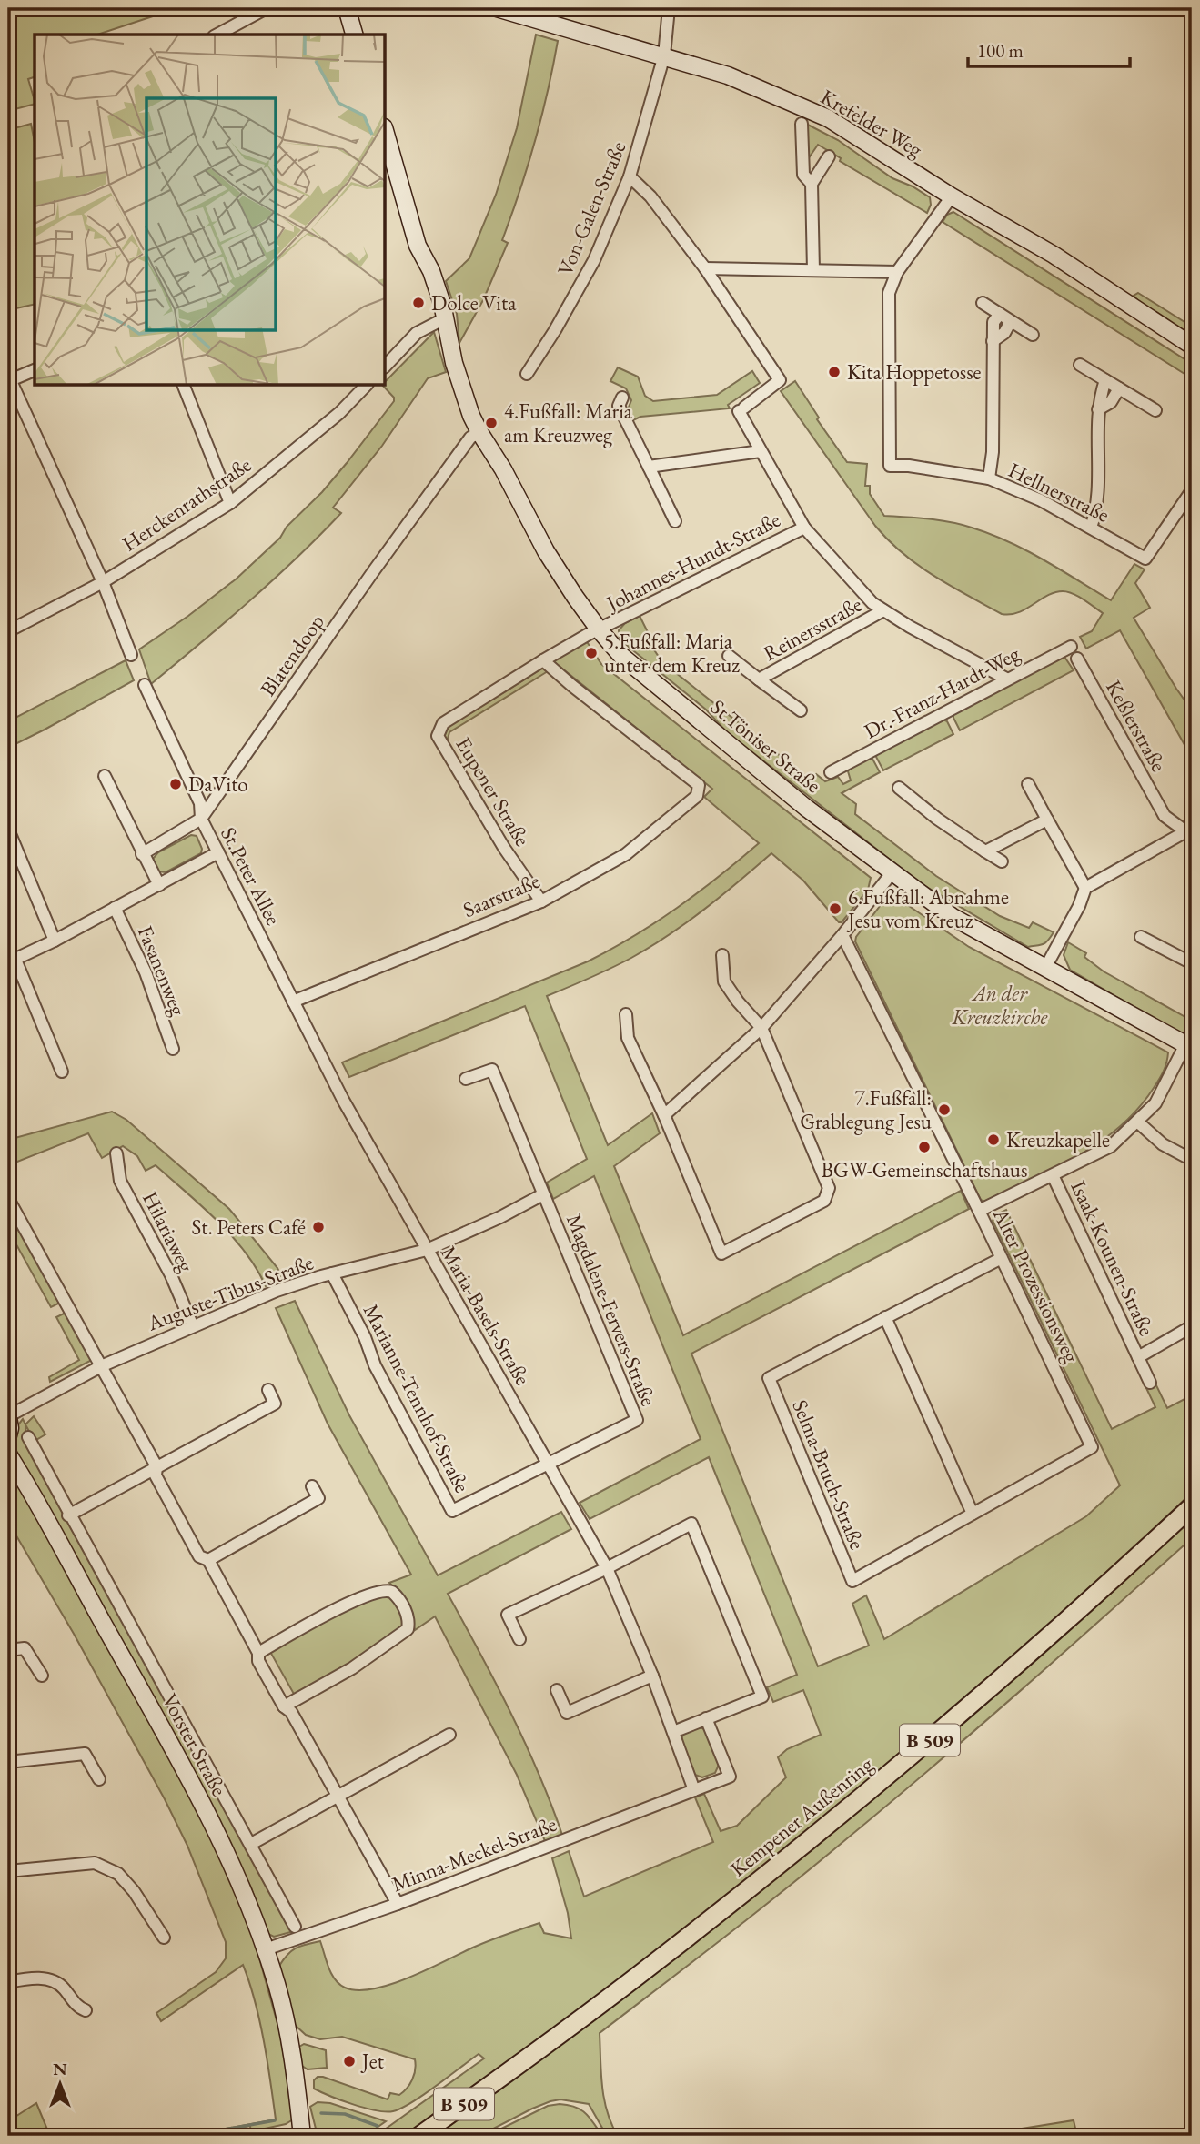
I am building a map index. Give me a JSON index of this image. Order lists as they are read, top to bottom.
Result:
{
  "streets": {
    "main road": [
      "Krefelder Weg",
      "St.Töniser Straße",
      "B 509",
      "Vorster Straße",
      "Kempener Außenring"
    ],
    "street": [
      "Von-Galen-Straße",
      "Hellnerstraße",
      "Herckenrathstraße",
      "Johannes-Hundt-Straße",
      "Reinersstraße",
      "Blatendoop",
      "Dr.-Franz-Hardt-Weg",
      "Keßlerstraße",
      "Eupener Straße",
      "St.Peter Allee",
      "Saarstraße",
      "Fasanenweg",
      "Hilariaweg",
      "Isaak-Kounen-Straße",
      "Alter Prozessionsweg",
      "Auguste-Tibus-Straße",
      "Magdalene-Fervers-Straße",
      "Maria-Basels-Straße",
      "Marianne-Tennhof-Straße",
      "Selma-Bruch-Straße",
      "Minna-Meckel-Straße"
    ]
  },
  "crossings": [
    ["Krefelder Weg", "Von-Galen-Straße"],
    ["Krefelder Weg", "Hellnerstraße"],
    ["Johannes-Hundt-Straße", "St.Töniser Straße"],
    ["Johannes-Hundt-Straße", "Eupener Straße"],
    ["Blatendoop", "St.Töniser Straße"],
    ["Blatendoop", "St.Peter Allee"],
    ["St.Töniser Straße", "Eupener Straße"],
    ["St.Töniser Straße", "Isaak-Kounen-Straße"],
    ["Eupener Straße", "Saarstraße"],
    ["St.Peter Allee", "Saarstraße"],
    ["St.Peter Allee", "Maria-Basels-Straße"],
    ["Hilariaweg", "Auguste-Tibus-Straße"],
    ["Isaak-Kounen-Straße", "Alter Prozessionsweg"],
    ["Alter Prozessionsweg", "Selma-Bruch-Straße"],
    ["Auguste-Tibus-Straße", "Magdalene-Fervers-Straße"],
    ["Auguste-Tibus-Straße", "Maria-Basels-Straße"],
    ["Auguste-Tibus-Straße", "Marianne-Tennhof-Straße"],
    ["Magdalene-Fervers-Straße", "Maria-Basels-Straße"],
    ["Magdalene-Fervers-Straße", "Marianne-Tennhof-Straße"],
    ["Maria-Basels-Straße", "Marianne-Tennhof-Straße"],
    ["Maria-Basels-Straße", "Minna-Meckel-Straße"],
    ["Vorster Straße", "Minna-Meckel-Straße"]
  ],
  "parks": ["An der Kreuzkirche"],
  "places": [
    "Dolce Vita",
    "Kita Hoppetosse",
    "4.Fußfall: Maria am Kreuzweg",
    "5.Fußfall: Maria unter dem Kreuz",
    "DaVito",
    "6.Fußfall: Abnahme Jesu vom Kreuz",
    "7.Fußfall: Grablegung Jesu",
    "Kreuzkapelle",
    "BGW-Gemeinschaftshaus",
    "St. Peters Café",
    "Jet"
  ],
  "scale_bar": "100 m",
  "north": "top"
}
